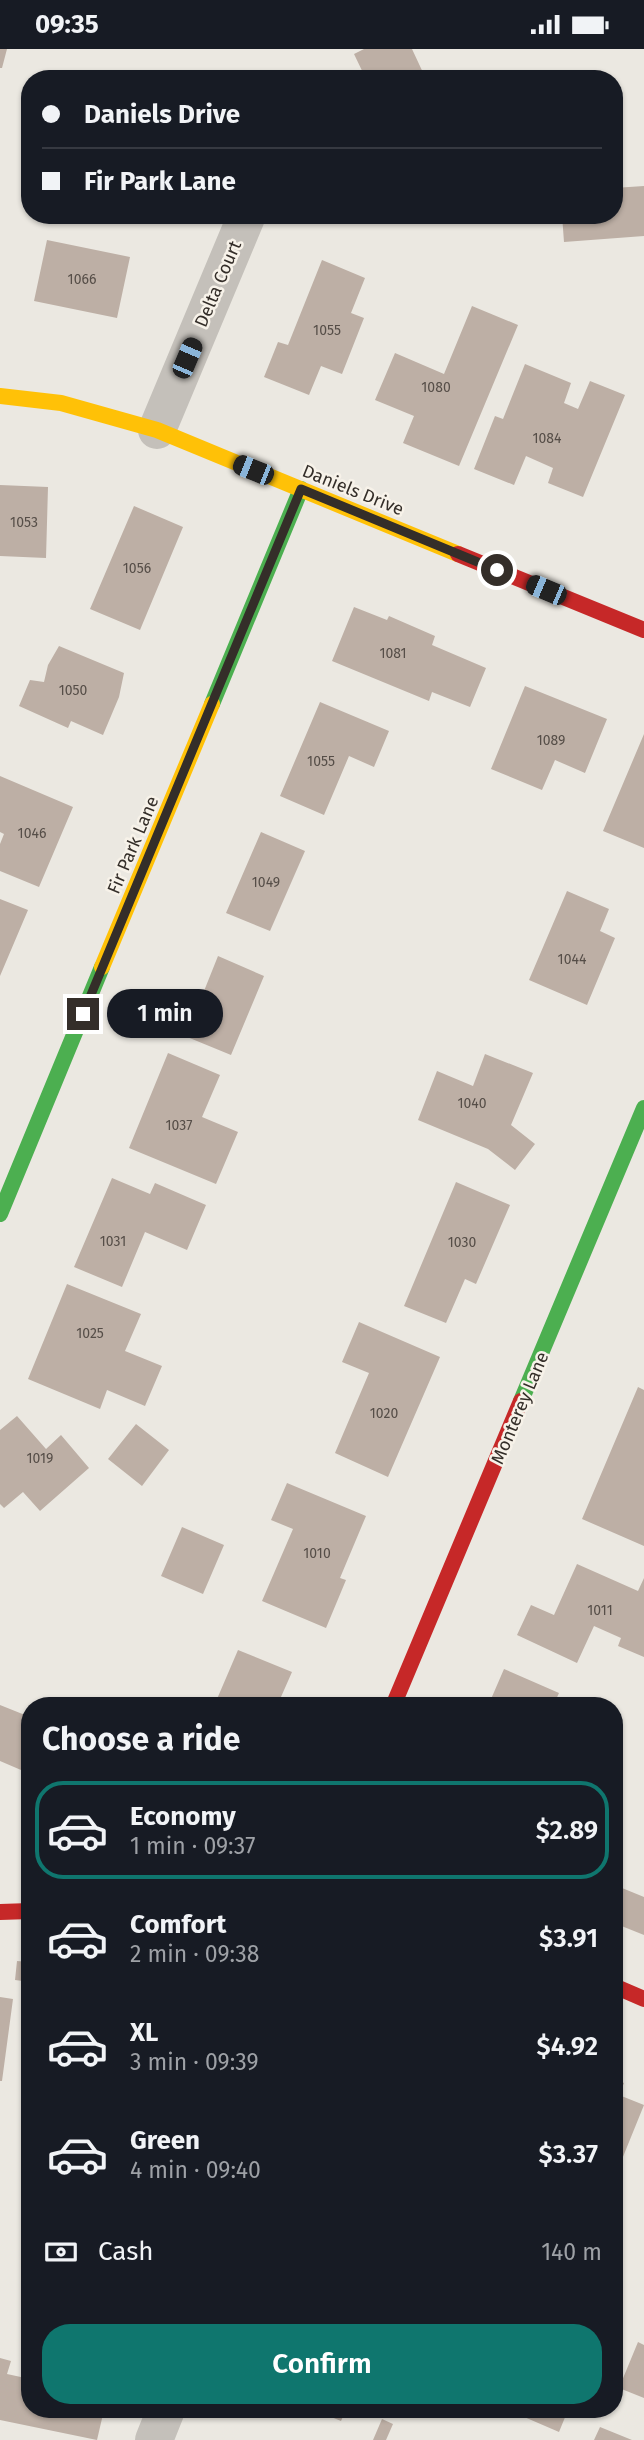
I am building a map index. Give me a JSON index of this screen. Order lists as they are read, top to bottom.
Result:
{
  "streets": {
    "street": [
      "Delta Court",
      "Daniels Drive",
      "Fir Park Lane",
      "Monterey Lane"
    ]
  },
  "crossings": [
    ["Delta Court", "Daniels Drive"],
    ["Daniels Drive", "Fir Park Lane"]
  ],
  "house_numbers": [
    "1066",
    "1055",
    "1080",
    "1084",
    "1053",
    "1056",
    "1081",
    "1050",
    "1089",
    "1055",
    "1046",
    "1049",
    "1044",
    "1040",
    "1037",
    "1031",
    "1030",
    "1025",
    "1020",
    "1019",
    "1010",
    "1011"
  ],
  "page": {
    "status": "09:35",
    "banner": ["Daniels Drive", "Fir Park Lane"],
    "bubble": "1 min",
    "heading": "Choose a ride",
    "list": [
      {
        "name": "Economy",
        "note": "1 min · 09:37",
        "value": "$2.89"
      },
      {
        "name": "Comfort",
        "note": "2 min · 09:38",
        "value": "$3.91"
      },
      {
        "name": "XL",
        "note": "3 min · 09:39",
        "value": "$4.92"
      },
      {
        "name": "Green",
        "note": "4 min · 09:40",
        "value": "$3.37"
      }
    ],
    "pay": ["Cash", "140 m"],
    "buttons": "Confirm"
  }
}
